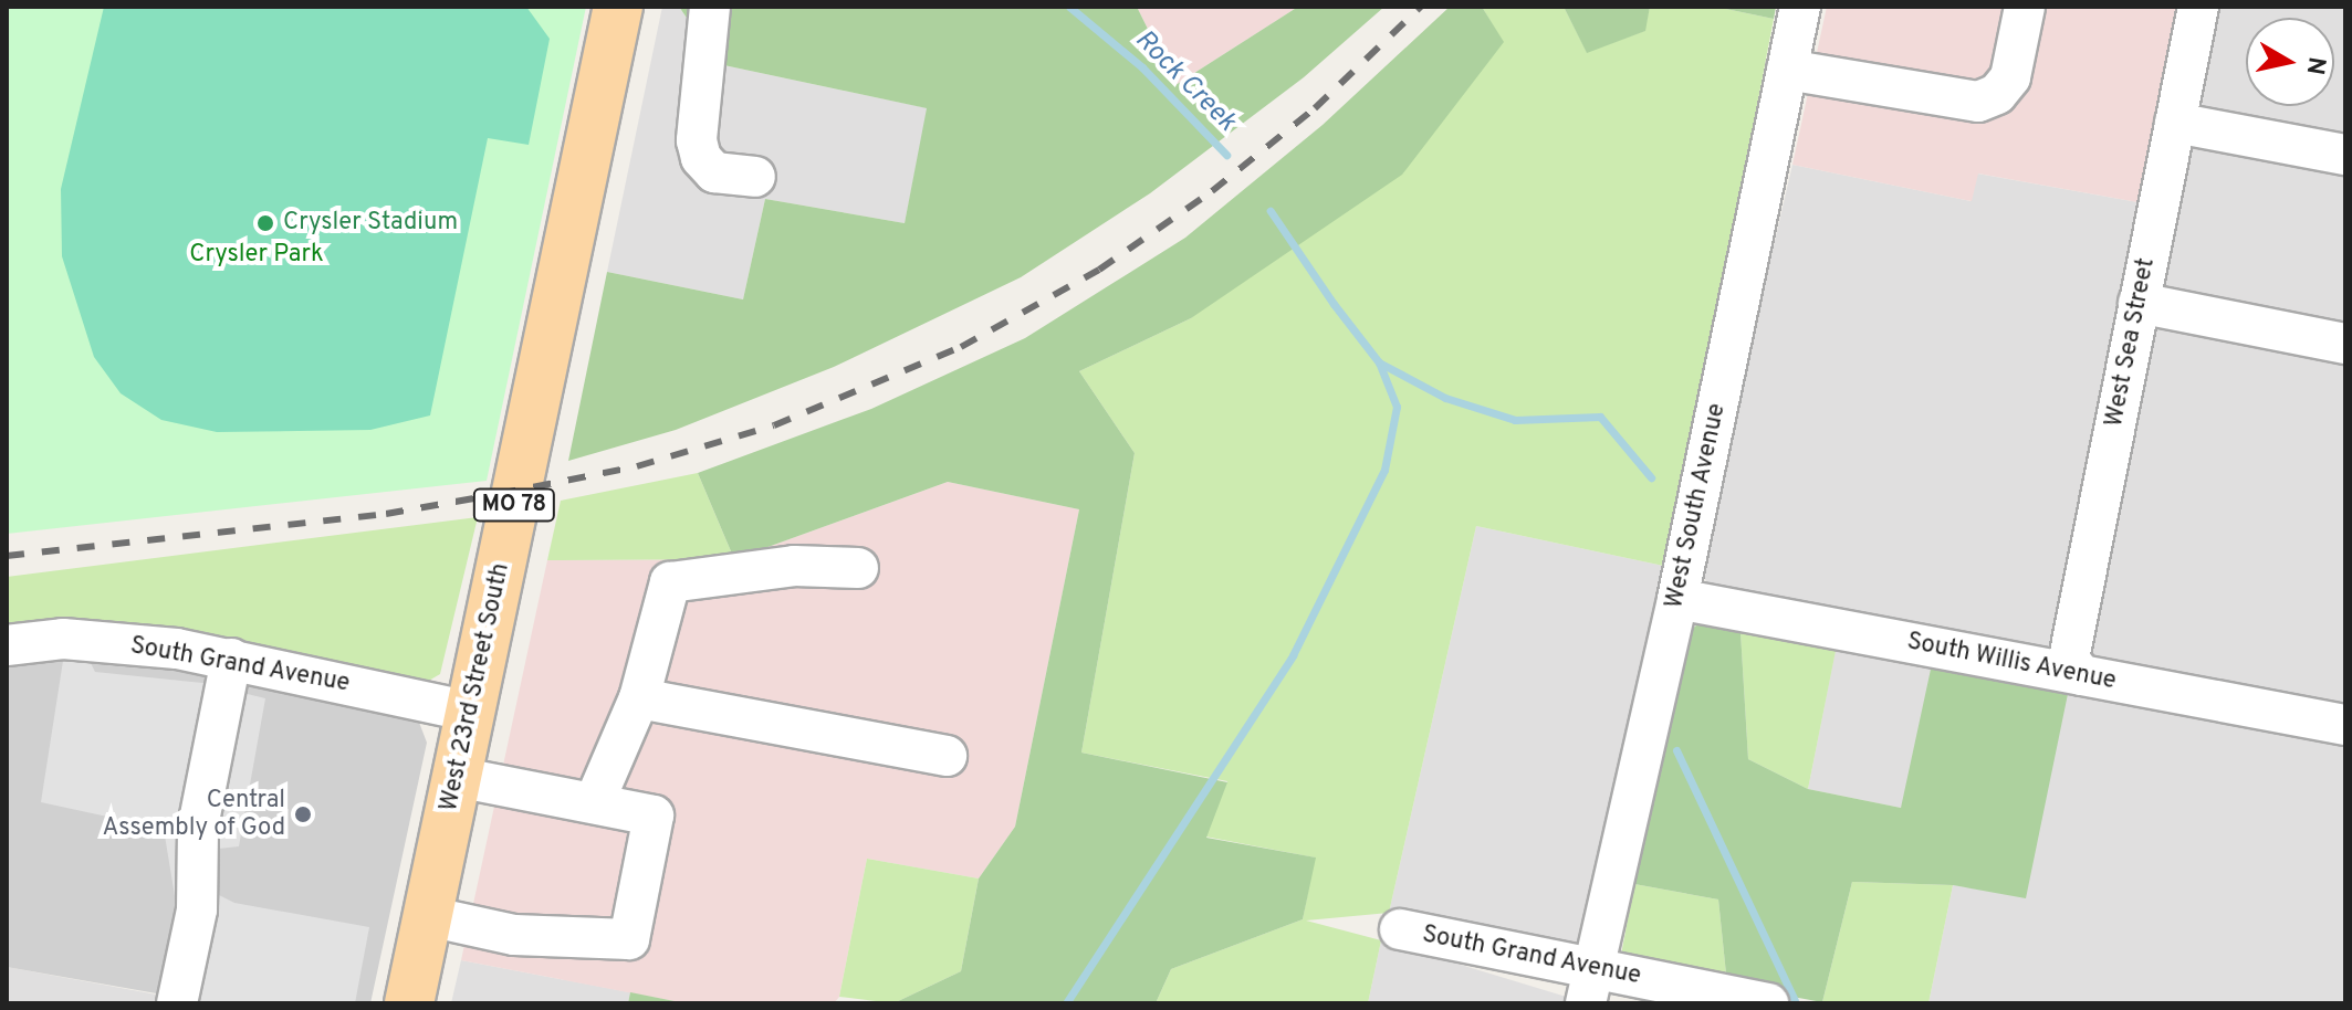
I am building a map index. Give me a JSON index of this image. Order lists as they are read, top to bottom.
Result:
{
  "streets": {
    "main road": ["MO 78", "West 23rd Street South"],
    "street": [
      "West Sea Street",
      "West South Avenue",
      "South Willis Avenue",
      "South Grand Avenue"
    ]
  },
  "crossings": [
    ["West Sea Street", "South Willis Avenue"],
    ["West South Avenue", "South Willis Avenue"],
    ["West South Avenue", "South Grand Avenue"],
    ["South Grand Avenue", "West 23rd Street South"]
  ],
  "water": ["Rock Creek"],
  "parks": ["Crysler Park"],
  "places": ["Crysler Stadium", "Central Assembly of God"],
  "north": "right"
}
